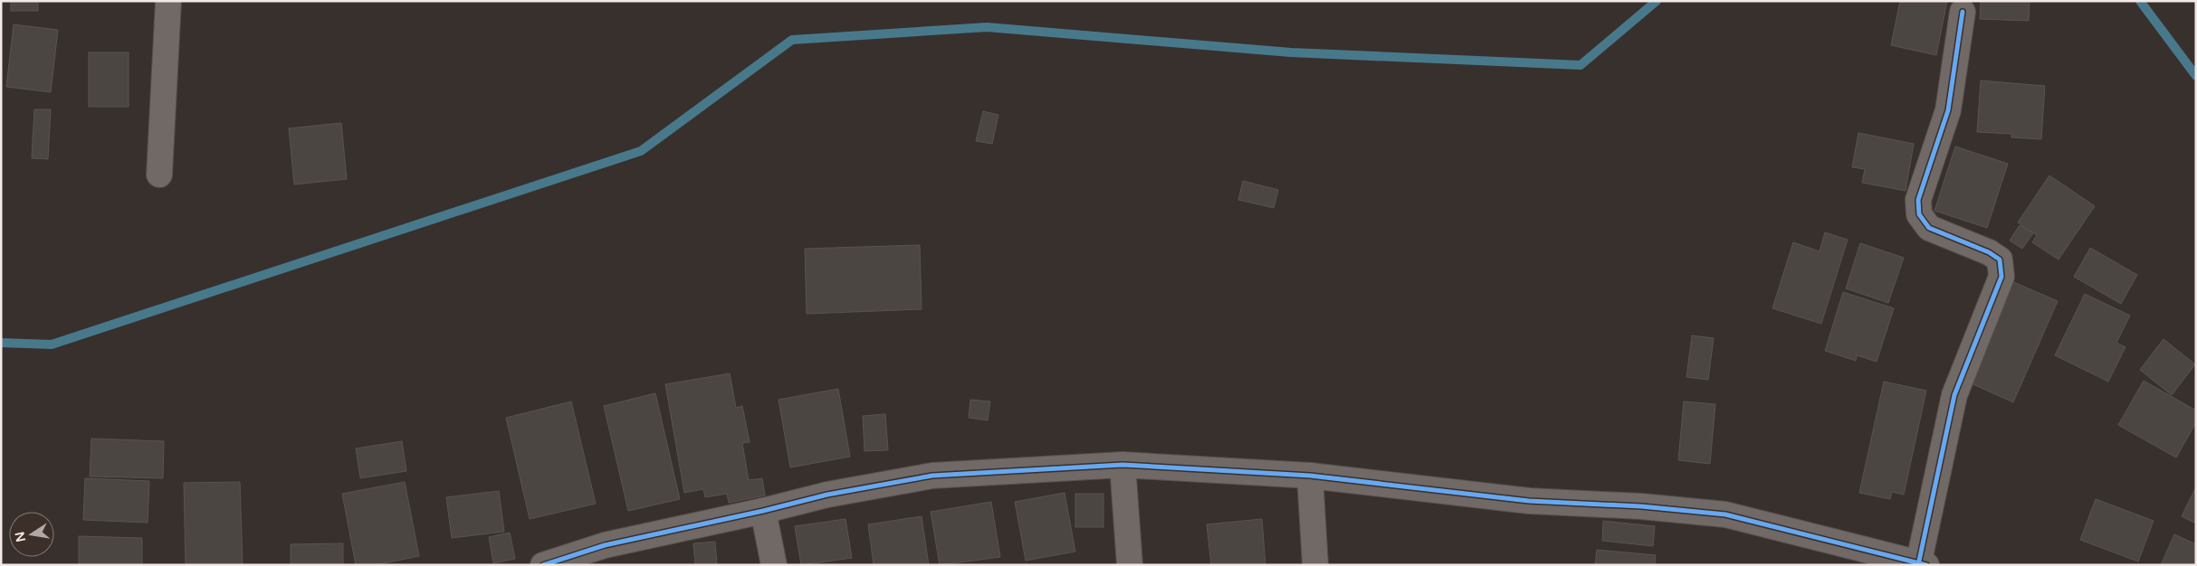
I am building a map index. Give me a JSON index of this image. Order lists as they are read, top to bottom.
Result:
{
  "north": "left"
}
